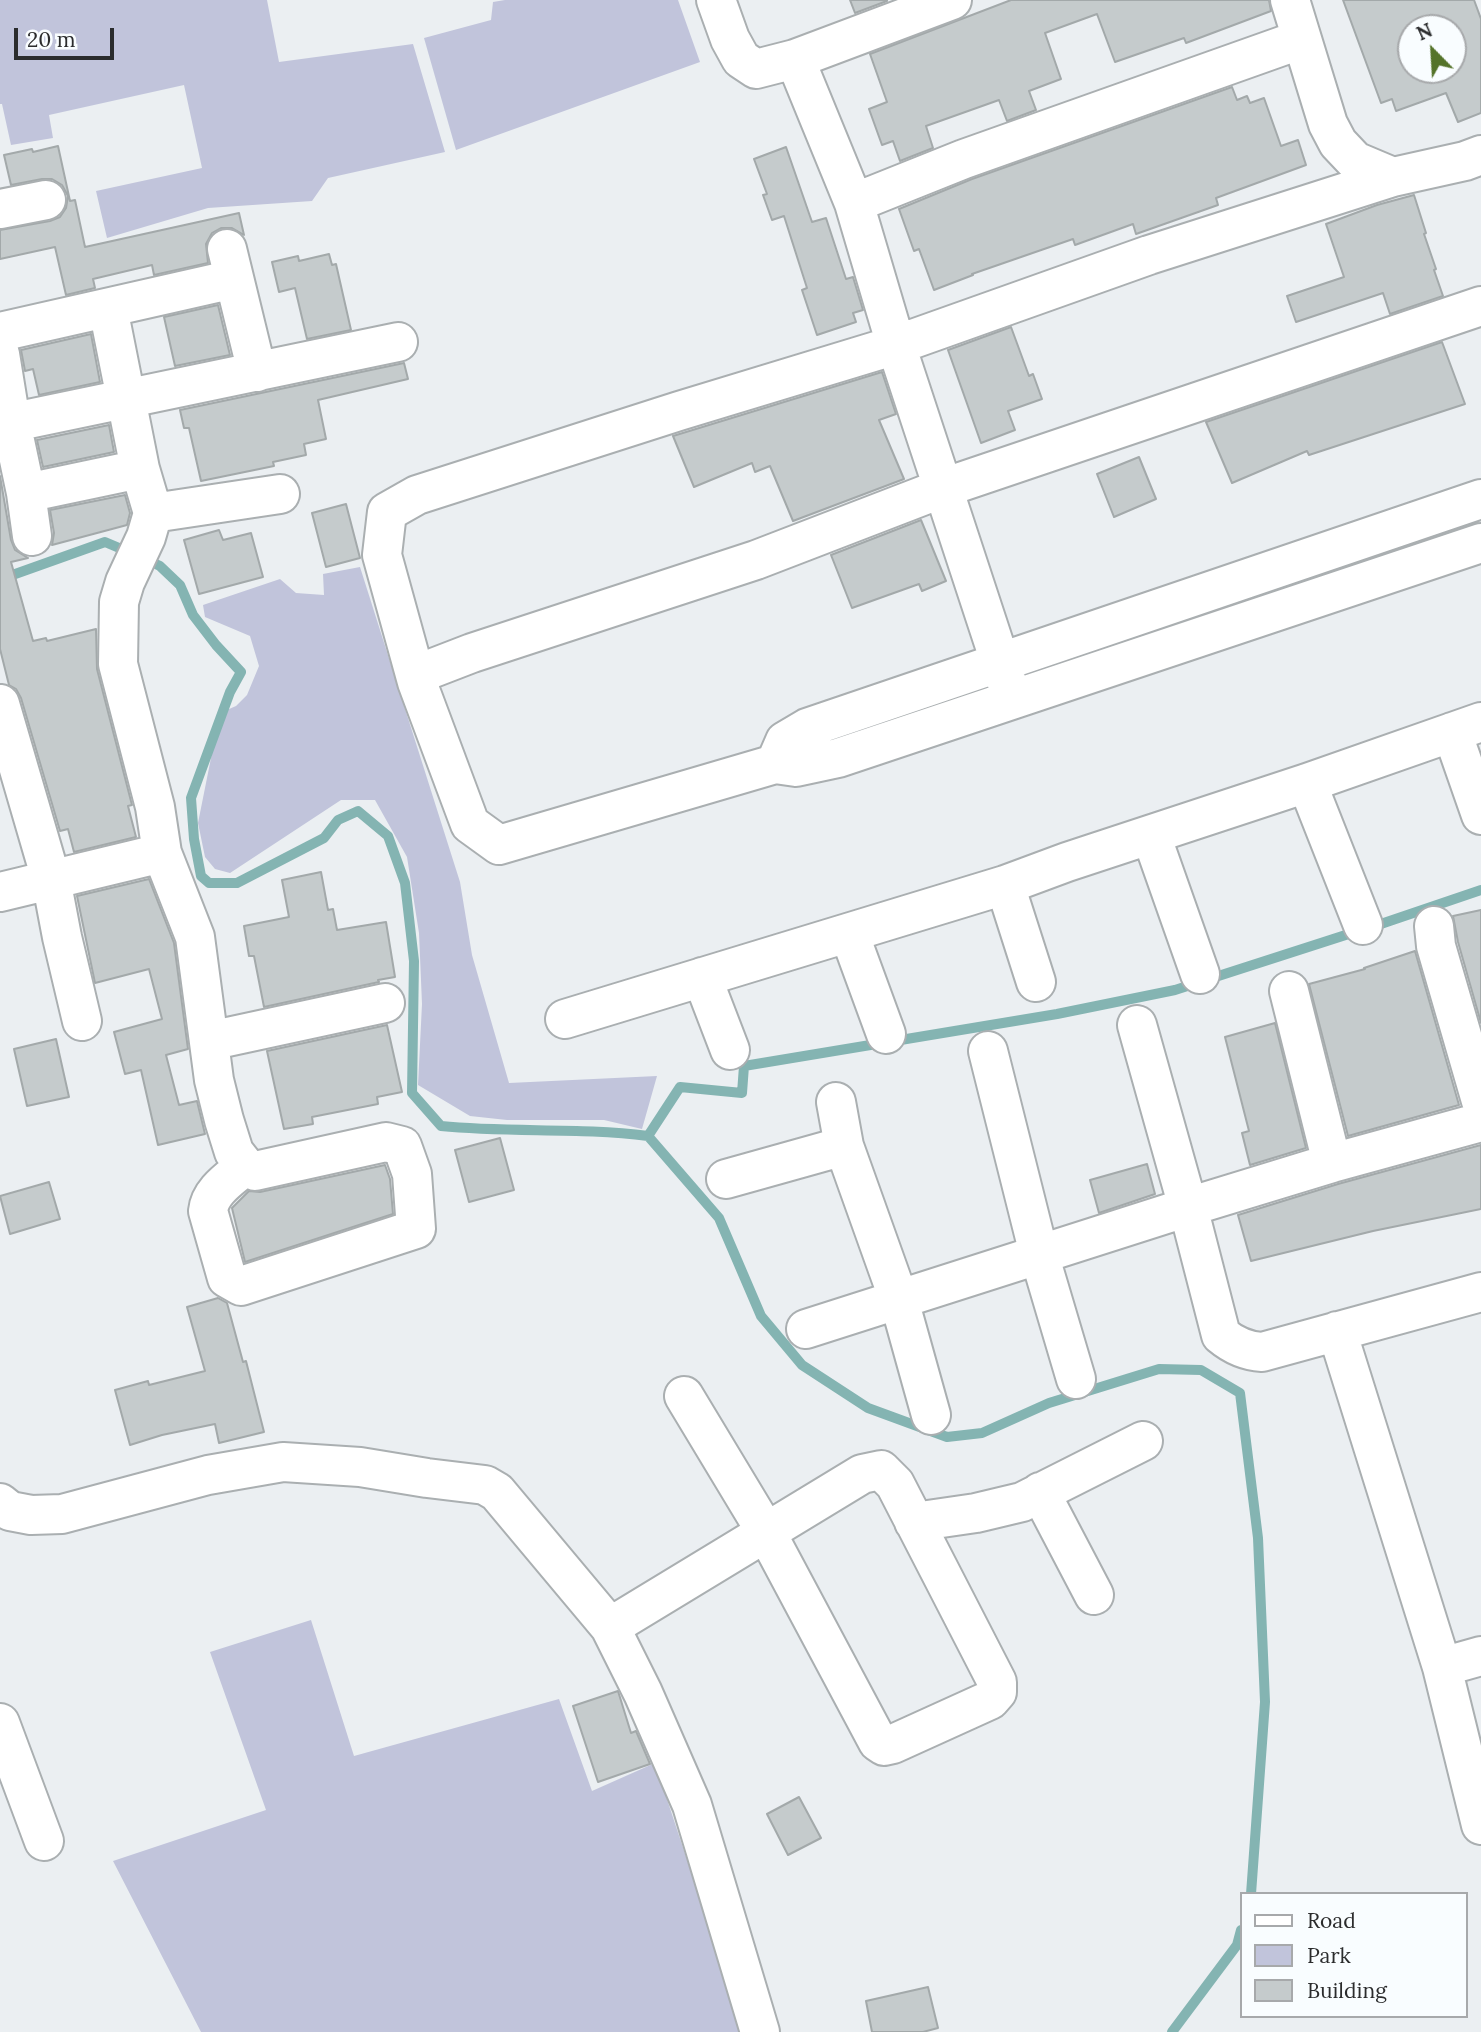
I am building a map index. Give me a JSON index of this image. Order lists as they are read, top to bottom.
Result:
{
  "legend": ["Road", "Park", "Building"],
  "scale_bar": "20 m",
  "north": "top left"
}
